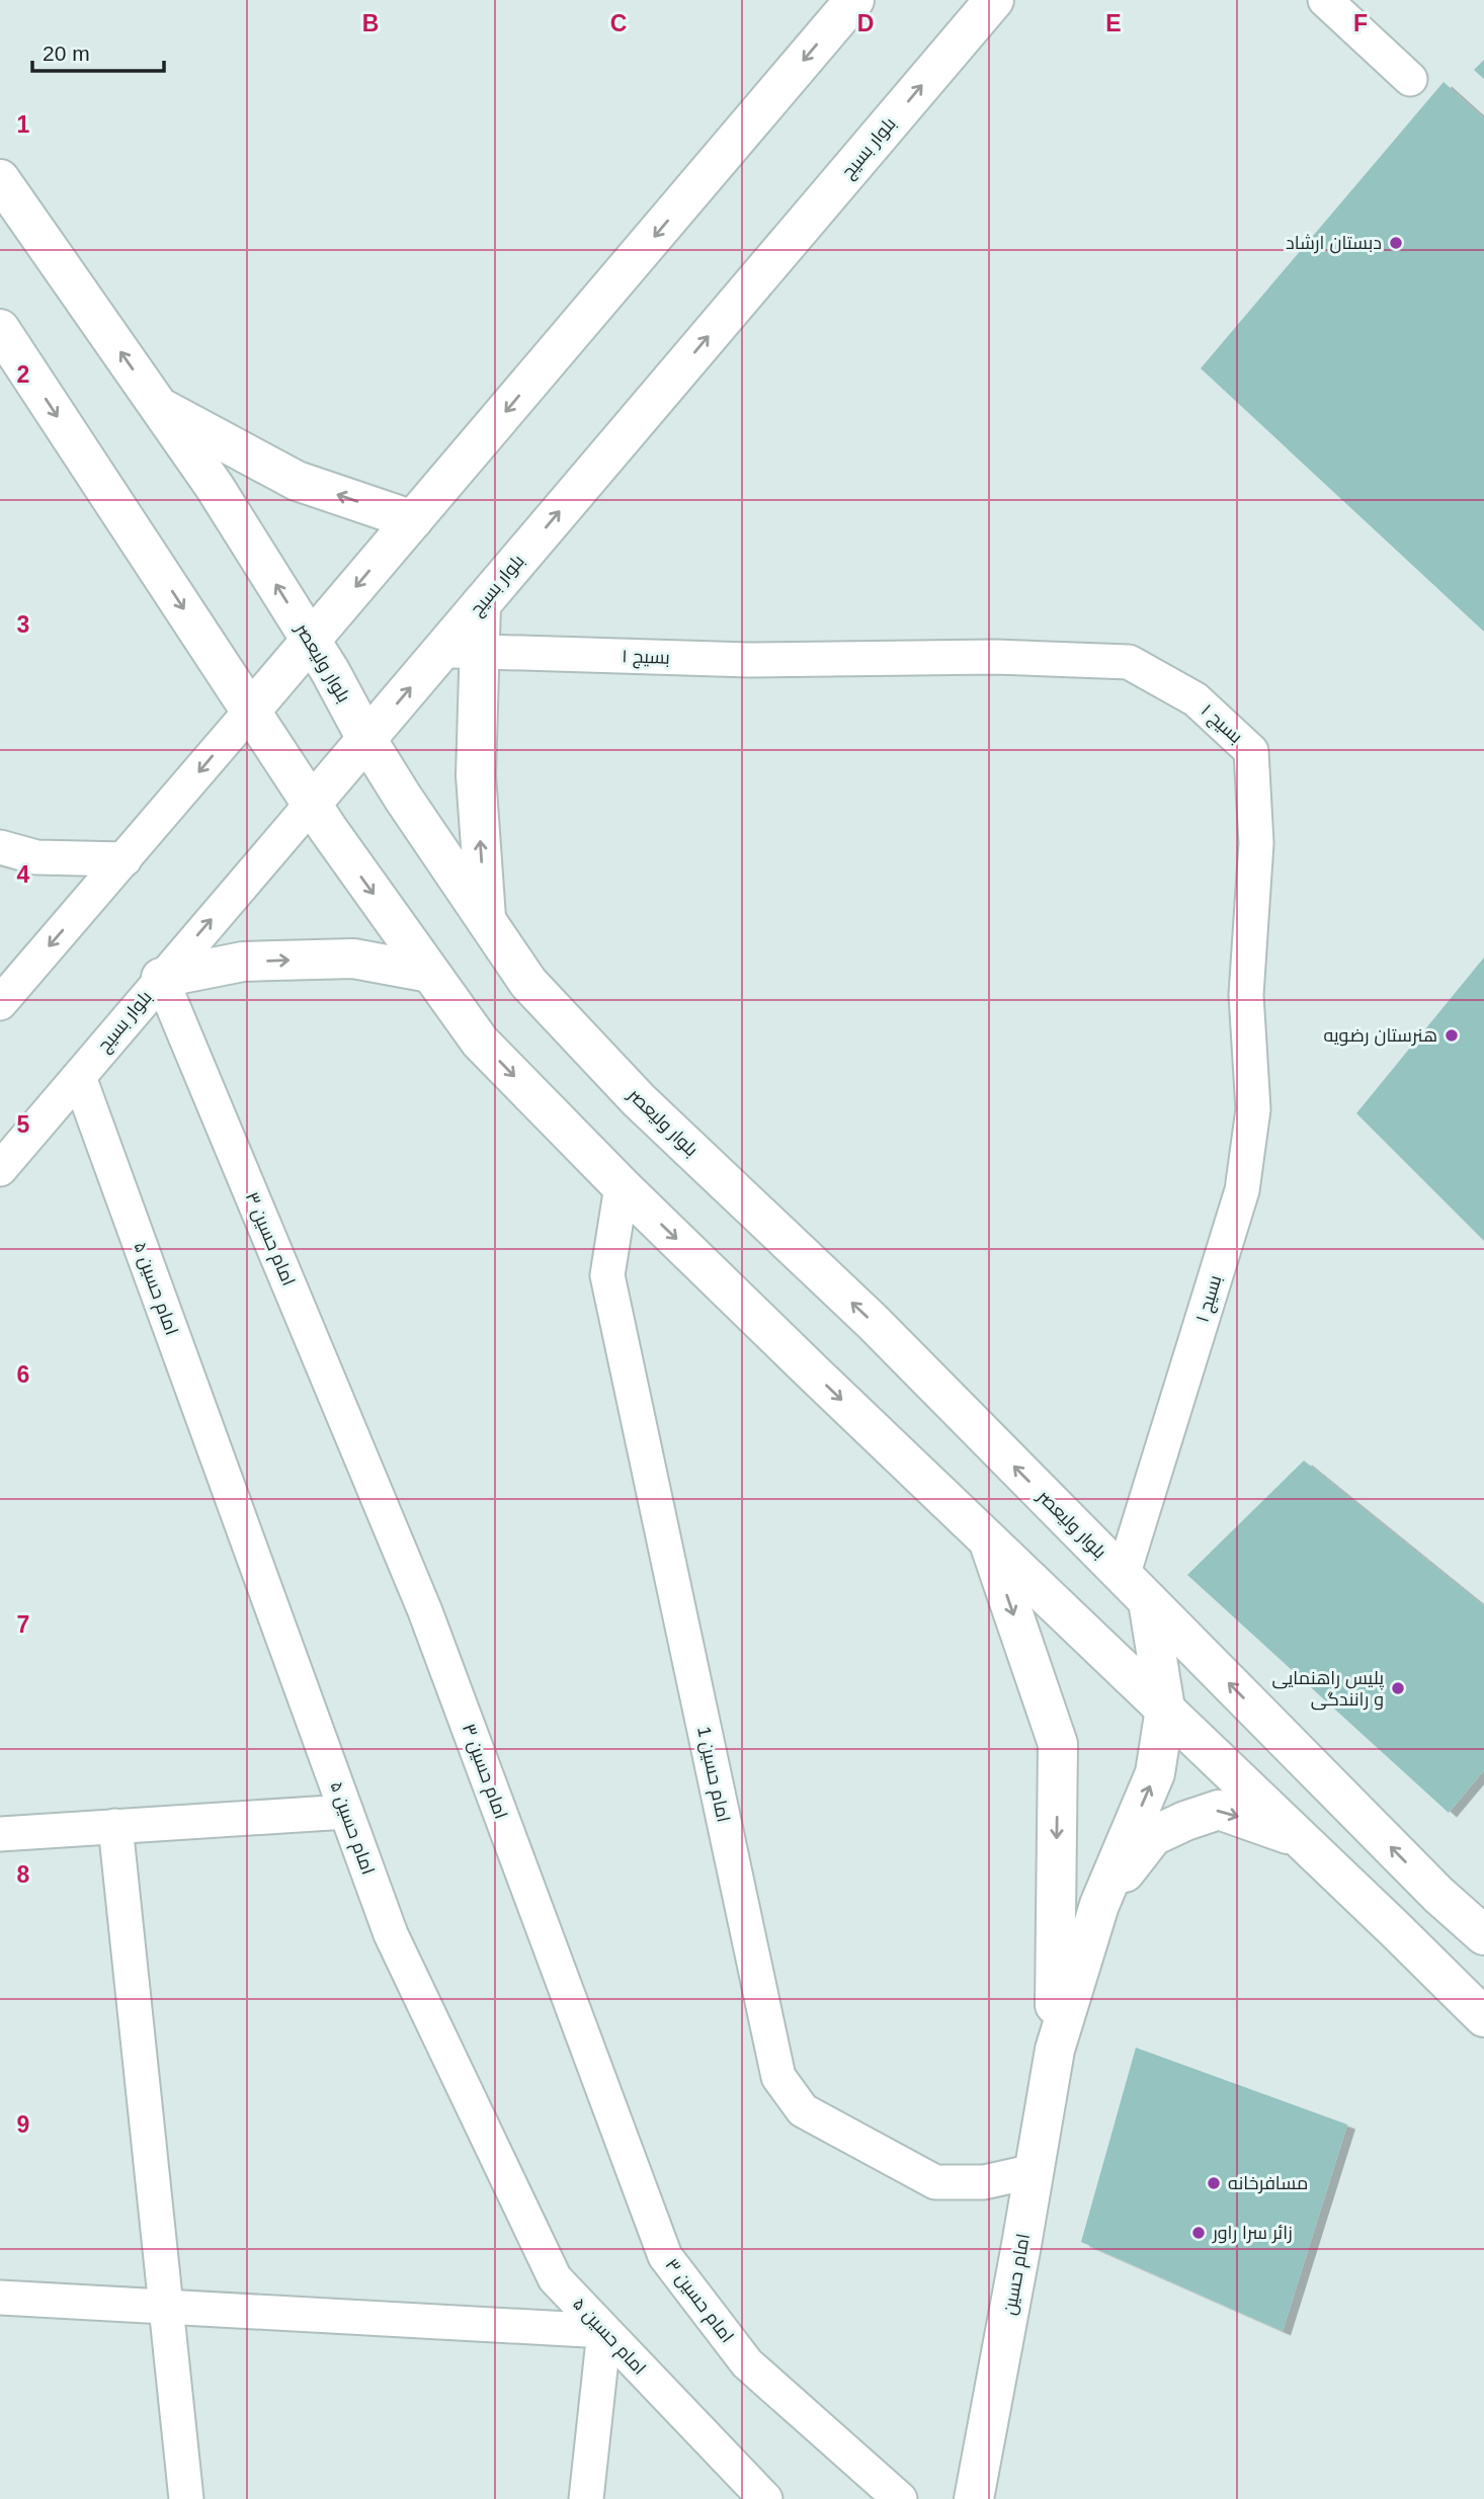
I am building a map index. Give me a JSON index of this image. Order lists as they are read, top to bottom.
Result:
{
  "streets": {
    "street": [
      "بلوار بسیج",
      "بسیج ۱",
      "بلوار ولیعصر",
      "امام حسین ۳",
      "امام حسین ۵",
      "امام حسین 1",
      "امام حسین"
    ]
  },
  "crossings": [
    ["بلوار بسیج", "بسیج ۱"],
    ["بلوار بسیج", "بلوار ولیعصر"],
    ["بلوار بسیج", "امام حسین ۳"],
    ["بلوار بسیج", "امام حسین ۵"],
    ["بسیج ۱", "بلوار ولیعصر"],
    ["امام حسین 1", "امام حسین"]
  ],
  "places": [
    "دبستان ارشاد",
    "هنرستان رضویه",
    "پلیس راهنمایی و رانندگی",
    "مسافرخانه",
    "زائر سرا راور"
  ],
  "scale_bar": "20 m",
  "grid": {
    "columns": [
      "B",
      "C",
      "D",
      "E",
      "F"
    ],
    "rows": [
      "1",
      "2",
      "3",
      "4",
      "5",
      "6",
      "7",
      "8",
      "9"
    ]
  }
}
